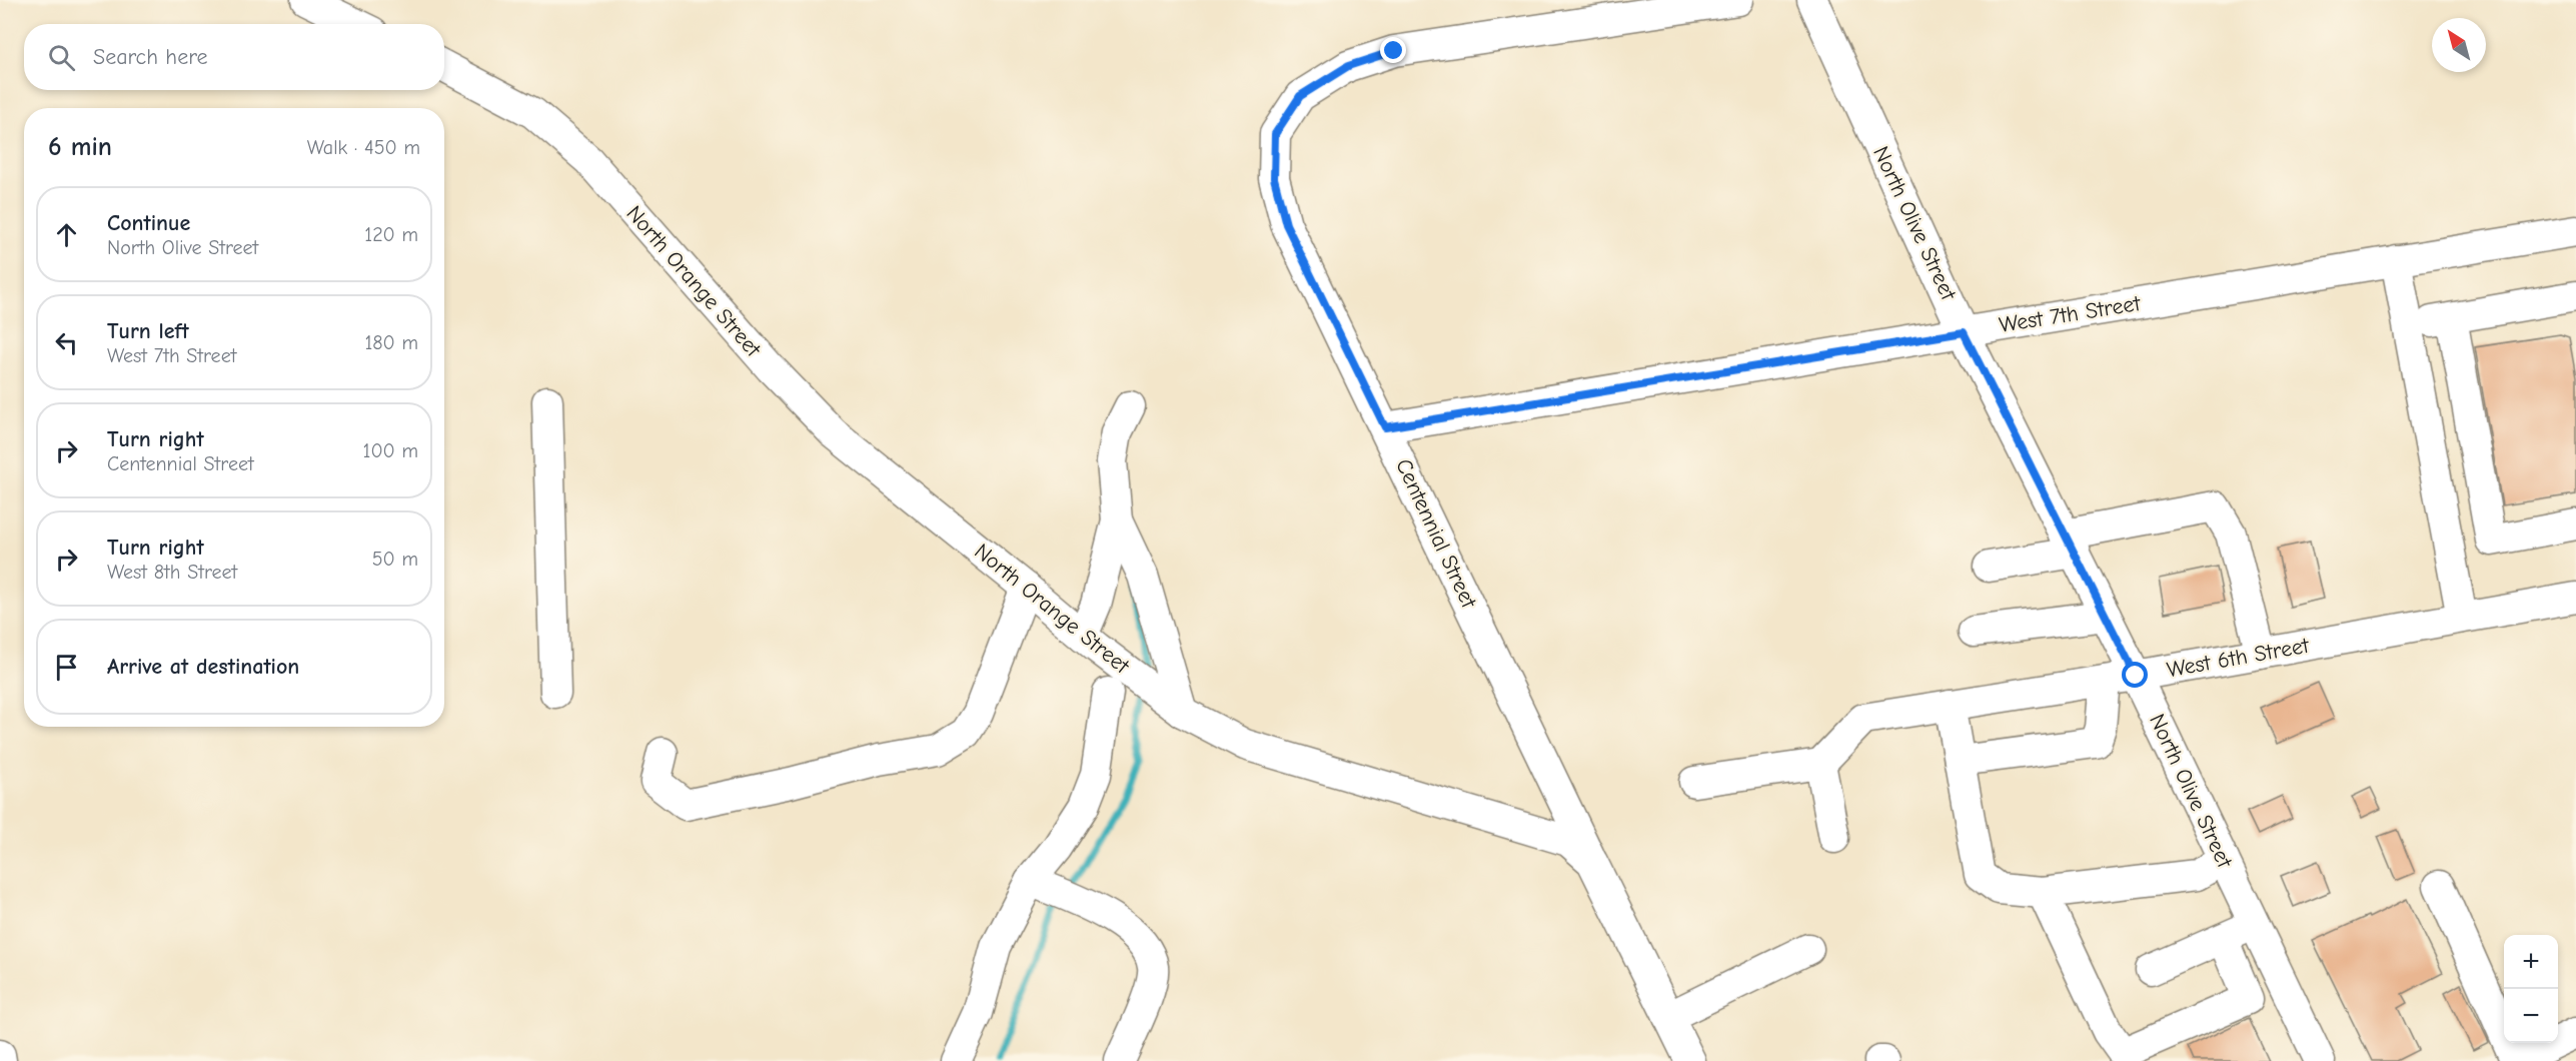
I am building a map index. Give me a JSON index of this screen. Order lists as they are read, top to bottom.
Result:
{
  "streets": {
    "street": [
      "North Olive Street",
      "North Orange Street",
      "West 7th Street",
      "Centennial Street",
      "West 6th Street"
    ]
  },
  "crossings": [
    ["North Olive Street", "West 7th Street"],
    ["North Olive Street", "West 6th Street"],
    ["North Orange Street", "Centennial Street"],
    ["West 7th Street", "Centennial Street"]
  ],
  "north": "top left",
  "page": {
    "search": "Search here",
    "heading": ["6 min", "Walk · 450 m"],
    "list": [
      ["Continue", "North Olive Street", "120 m"],
      ["Turn left", "West 7th Street", "180 m"],
      ["Turn right", "Centennial Street", "100 m"],
      ["Turn right", "West 8th Street", "50 m"],
      "Arrive at destination"
    ],
    "map_buttons": ["+", "−"]
  }
}
